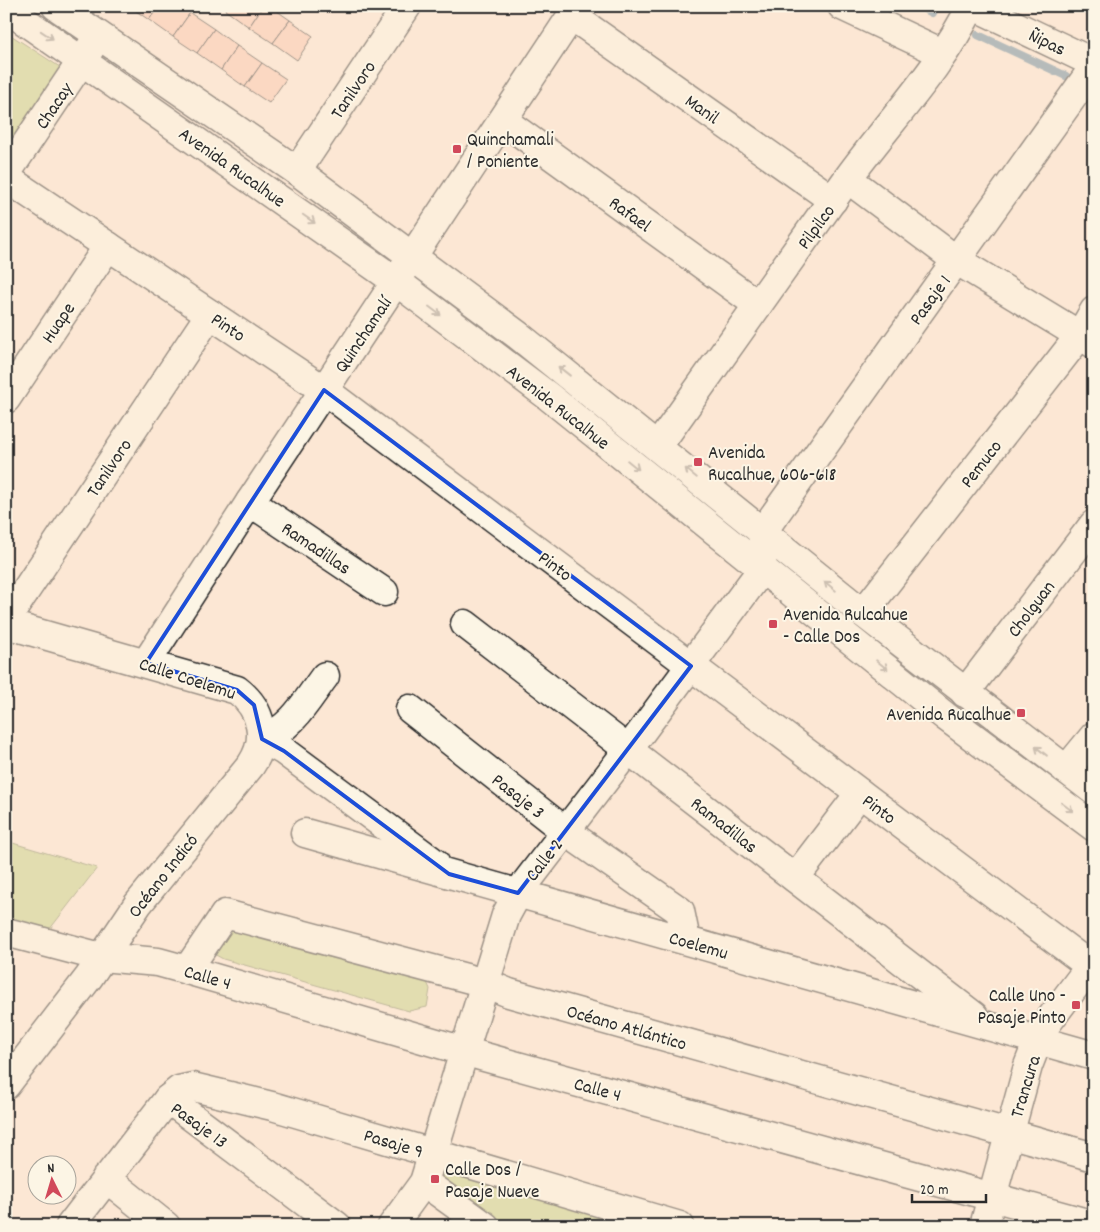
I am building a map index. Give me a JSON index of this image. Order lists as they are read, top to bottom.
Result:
{
  "streets": {
    "street": [
      "Ñipas",
      "Tanilvoro",
      "Chacay",
      "Manil",
      "Avenida Rucalhue",
      "Rafael",
      "Pilpilco",
      "Pasaje 1",
      "Huape",
      "Pinto",
      "Quinchamalí",
      "Pemuco",
      "Ramadillas",
      "Cholguan",
      "Calle Coelemu",
      "Pasaje 3",
      "Calle 2",
      "Océano Indicó",
      "Coelemu",
      "Calle 4",
      "Océano Atlántico",
      "Trancura",
      "Pasaje 13",
      "Pasaje 9"
    ]
  },
  "crossings": [
    ["Ñipas", "Pilpilco"],
    ["Tanilvoro", "Avenida Rucalhue"],
    ["Tanilvoro", "Pinto"],
    ["Tanilvoro", "Calle Coelemu"],
    ["Chacay", "Avenida Rucalhue"],
    ["Manil", "Pilpilco"],
    ["Manil", "Pasaje 1"],
    ["Manil", "Quinchamalí"],
    ["Manil", "Pemuco"],
    ["Avenida Rucalhue", "Pilpilco"],
    ["Avenida Rucalhue", "Pasaje 1"],
    ["Avenida Rucalhue", "Quinchamalí"],
    ["Avenida Rucalhue", "Pemuco"],
    ["Avenida Rucalhue", "Cholguan"],
    ["Avenida Rucalhue", "Calle 2"],
    ["Rafael", "Pilpilco"],
    ["Rafael", "Quinchamalí"],
    ["Huape", "Pinto"],
    ["Pinto", "Quinchamalí"],
    ["Pinto", "Calle 2"],
    ["Pinto", "Trancura"],
    ["Quinchamalí", "Ramadillas"],
    ["Quinchamalí", "Calle Coelemu"],
    ["Ramadillas", "Calle 2"],
    ["Ramadillas", "Coelemu"],
    ["Calle Coelemu", "Océano Indicó"],
    ["Pasaje 3", "Calle 2"],
    ["Pasaje 3", "Coelemu"],
    ["Calle 2", "Coelemu"],
    ["Calle 2", "Calle 4"],
    ["Calle 2", "Océano Atlántico"],
    ["Calle 2", "Pasaje 9"],
    ["Océano Indicó", "Calle 4"],
    ["Coelemu", "Trancura"],
    ["Calle 4", "Océano Atlántico"],
    ["Calle 4", "Trancura"],
    ["Océano Atlántico", "Trancura"],
    ["Pasaje 13", "Pasaje 9"]
  ],
  "places": {
    "transit": [
      "Quinchamali / Poniente",
      "Avenida Rucalhue, 606-618",
      "Avenida Rulcahue - Calle Dos",
      "Avenida Rucalhue",
      "Calle Uno - Pasaje Pinto",
      "Calle Dos / Pasaje Nueve"
    ]
  },
  "scale_bar": "20 m",
  "north": "top"
}
